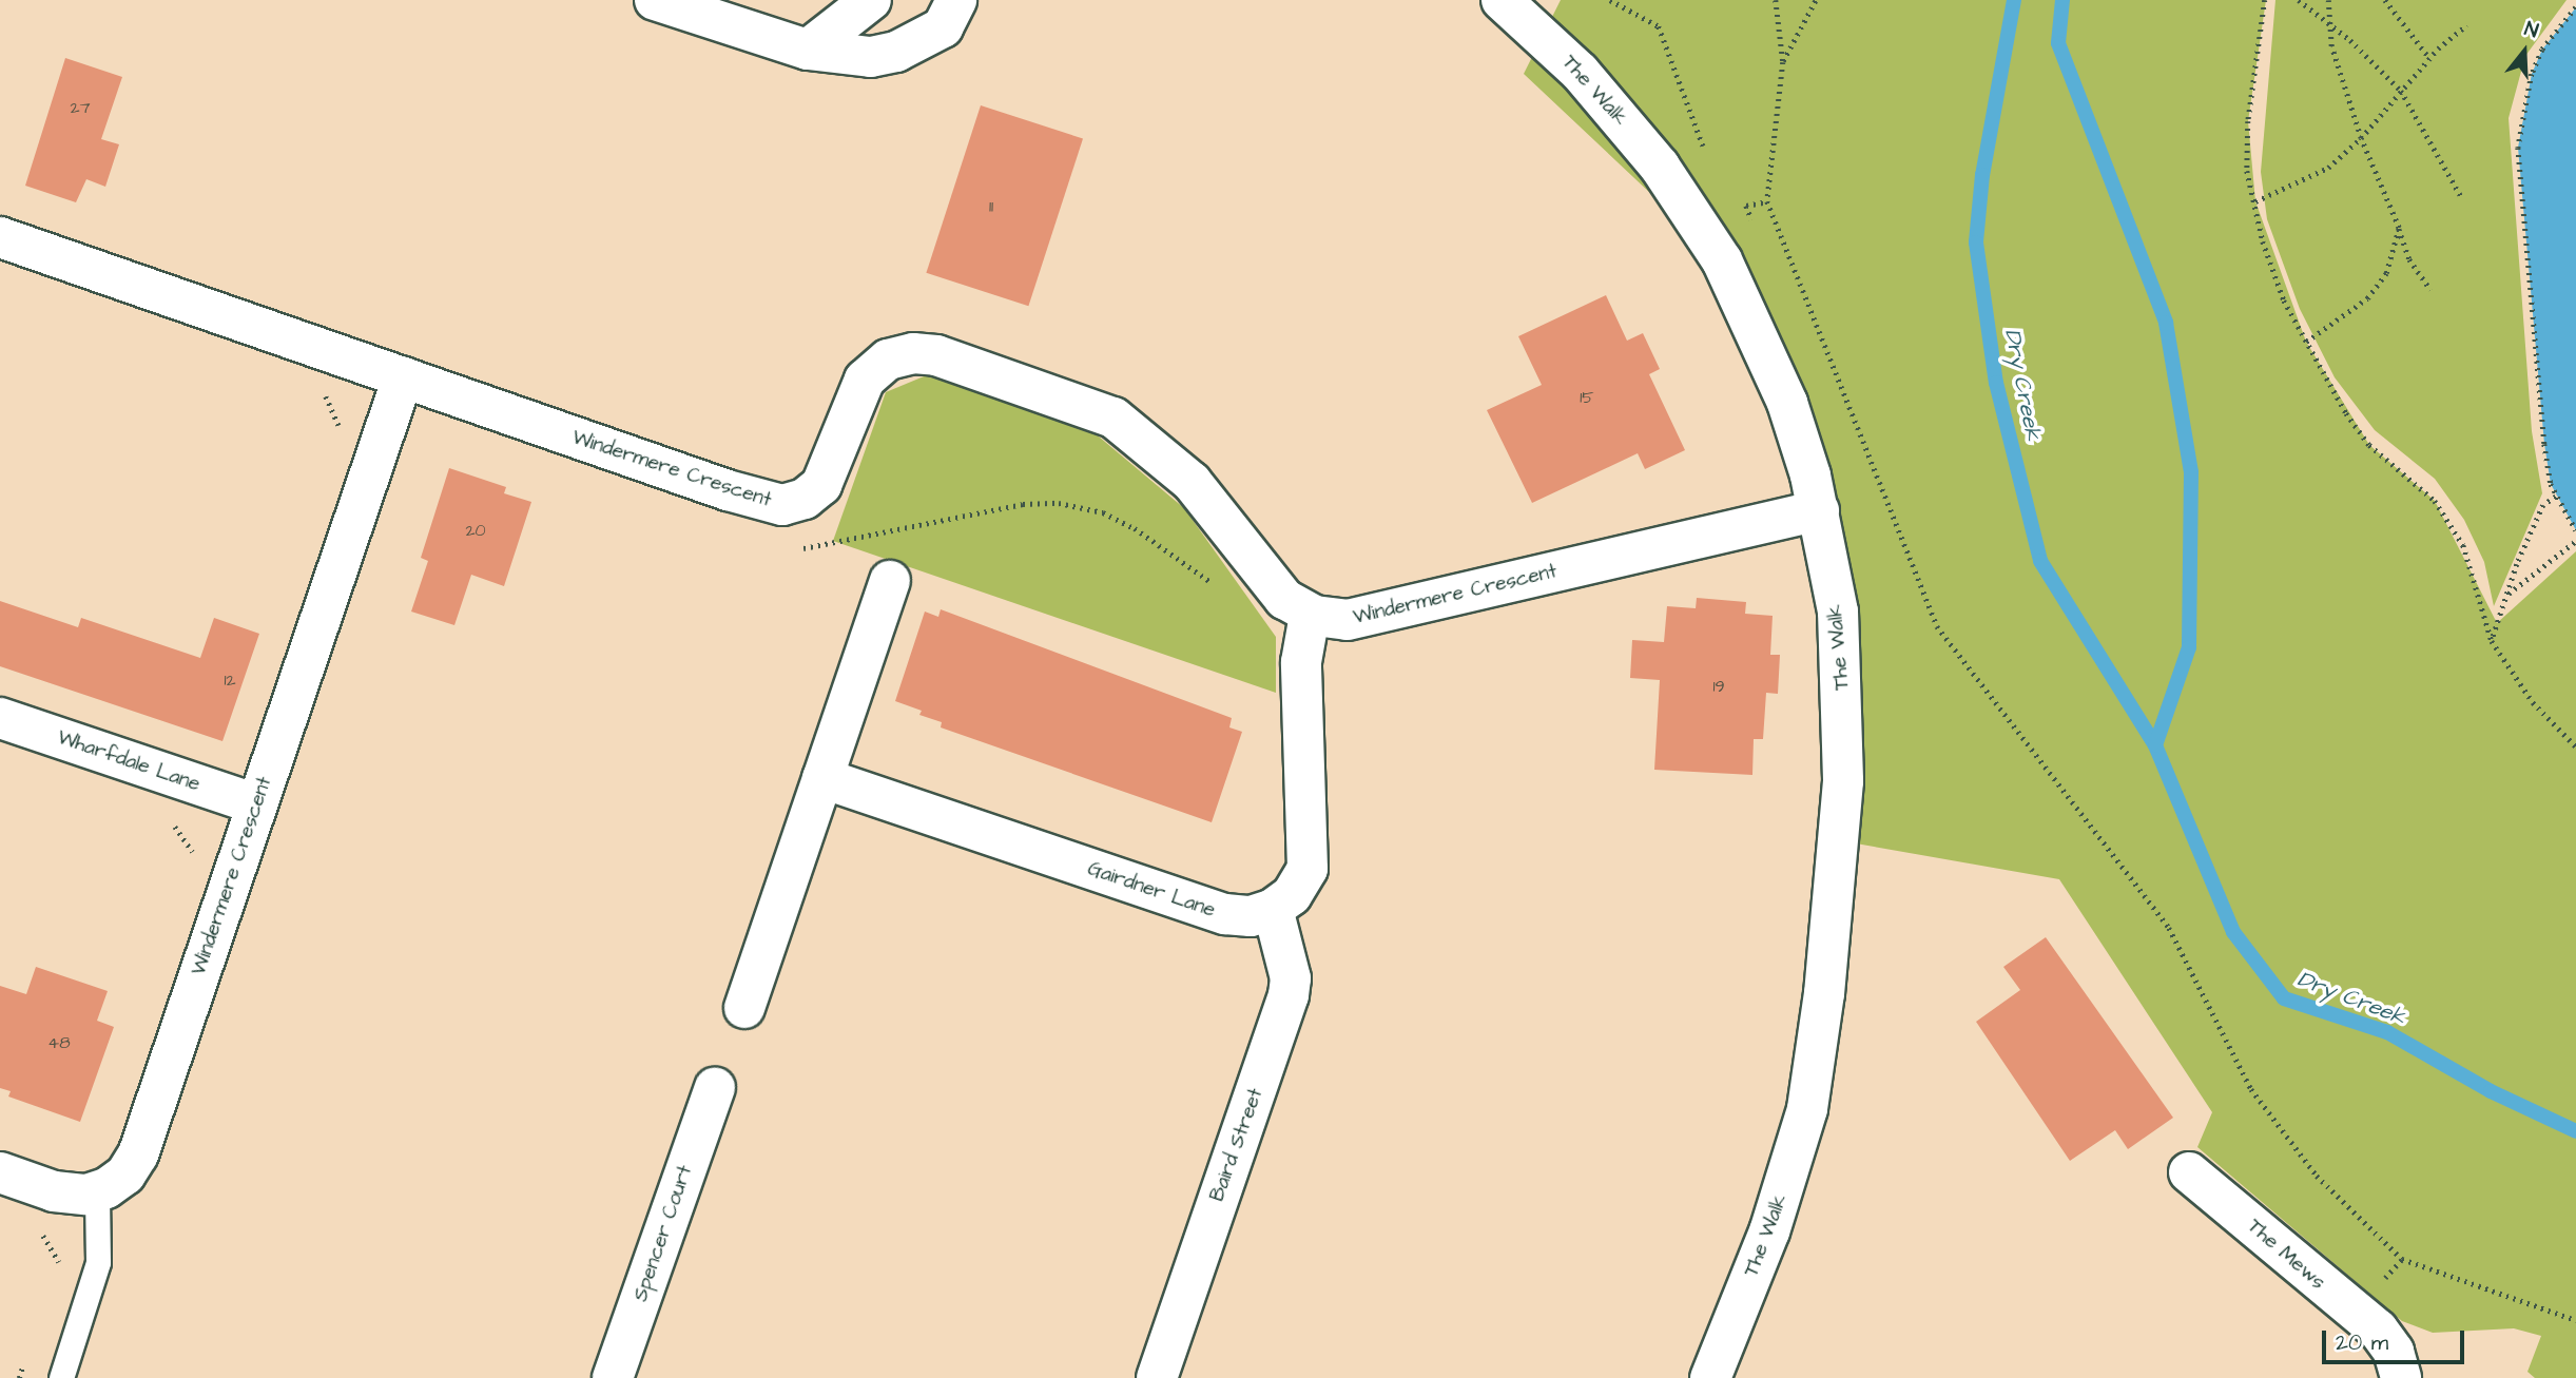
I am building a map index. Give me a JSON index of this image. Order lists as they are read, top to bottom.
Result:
{
  "streets": {
    "street": [
      "The Walk",
      "Windermere Crescent",
      "Wharfdale Lane",
      "Gairdner Lane",
      "Baird Street",
      "Spencer Court",
      "The Mews"
    ]
  },
  "crossings": [
    ["The Walk", "Windermere Crescent"],
    ["Windermere Crescent", "Wharfdale Lane"],
    ["Gairdner Lane", "Baird Street"]
  ],
  "water": ["Dry Creek"],
  "house_numbers": [
    "27",
    "11",
    "15",
    "20",
    "12",
    "19",
    "48"
  ],
  "scale_bar": "20 m",
  "north": "top"
}
